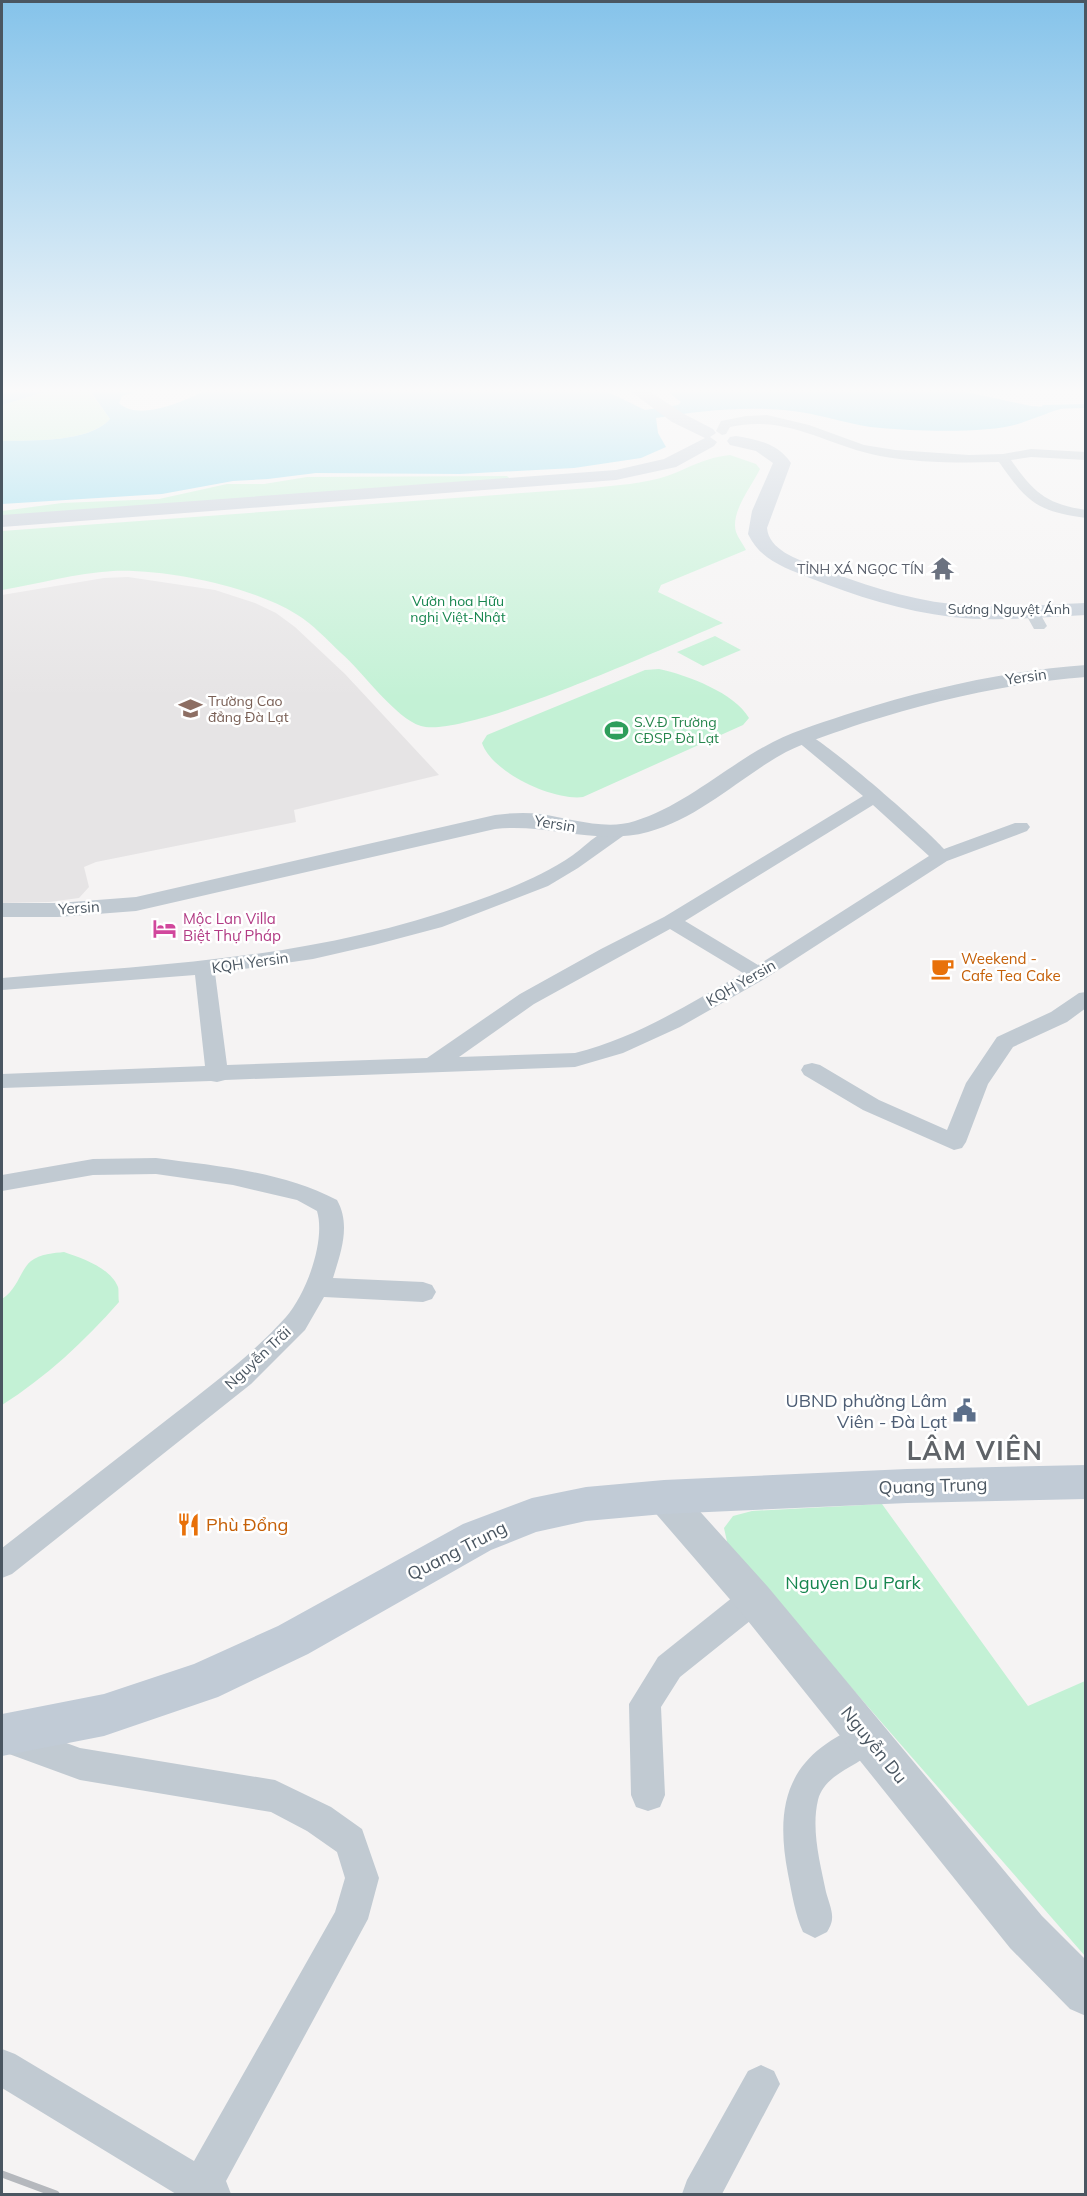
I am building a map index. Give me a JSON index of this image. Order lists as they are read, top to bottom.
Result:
{
  "streets": {
    "main road": ["Sương Nguyệt Ánh", "Quang Trung"],
    "street": [
      "Yersin",
      "KQH Yersin",
      "Nguyễn Trãi",
      "Nguyễn Du"
    ]
  },
  "crossings": [
    ["Yersin", "KQH Yersin"],
    ["Quang Trung", "Nguyễn Du"]
  ],
  "districts": ["LÂM VIÊN"],
  "parks": ["Vườn hoa Hữu nghị Việt-Nhật", "Nguyen Du Park"],
  "places": {
    "temple": ["TỈNH XÁ NGỌC TÍN"],
    "school or university": ["Trường Cao đẳng Đà Lạt"],
    "sports": ["S.V.Đ Trường CĐSP Đà Lạt"],
    "hotel": ["Mộc Lan Villa Biệt Thự Pháp"],
    "cafe": ["Weekend - Cafe Tea Cake"],
    "public building": ["UBND phường Lâm Viên - Đà Lạt"],
    "restaurant": ["Phù Đổng"]
  }
}
